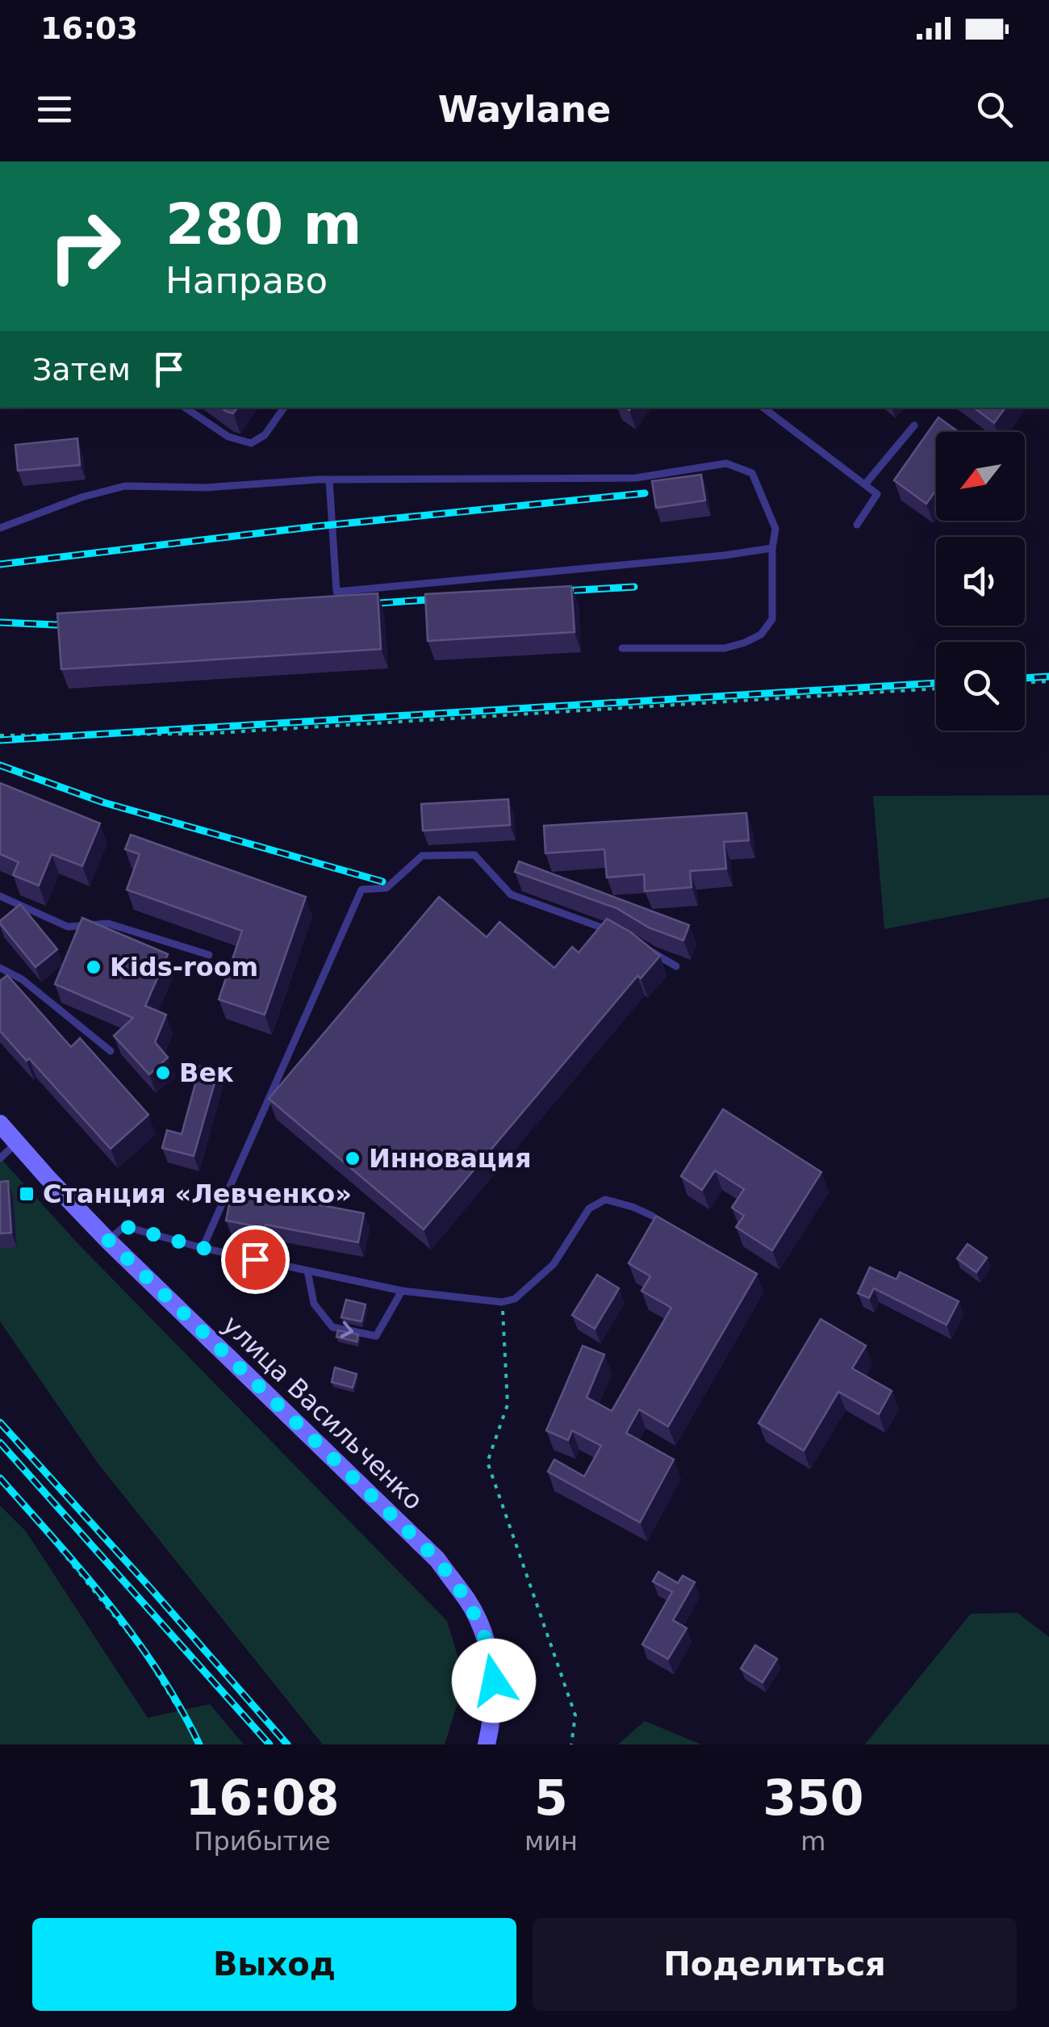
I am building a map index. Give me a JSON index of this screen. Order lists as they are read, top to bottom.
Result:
{
  "streets": {
    "main road": ["улица Васильченко"]
  },
  "places": {
    "other": ["Kids-room", "Век", "Инновация"],
    "transit": ["Станция «Левченко»"]
  },
  "north": "bottom left",
  "page": {
    "status": "16:03",
    "header": "Waylane",
    "turn": ["280 m", "Направо"],
    "then": "Затем",
    "eta": [
      "16:08",
      "Прибытие",
      "5",
      "мин",
      "350",
      "m"
    ],
    "buttons": ["Выход", "Поделиться"]
  }
}
